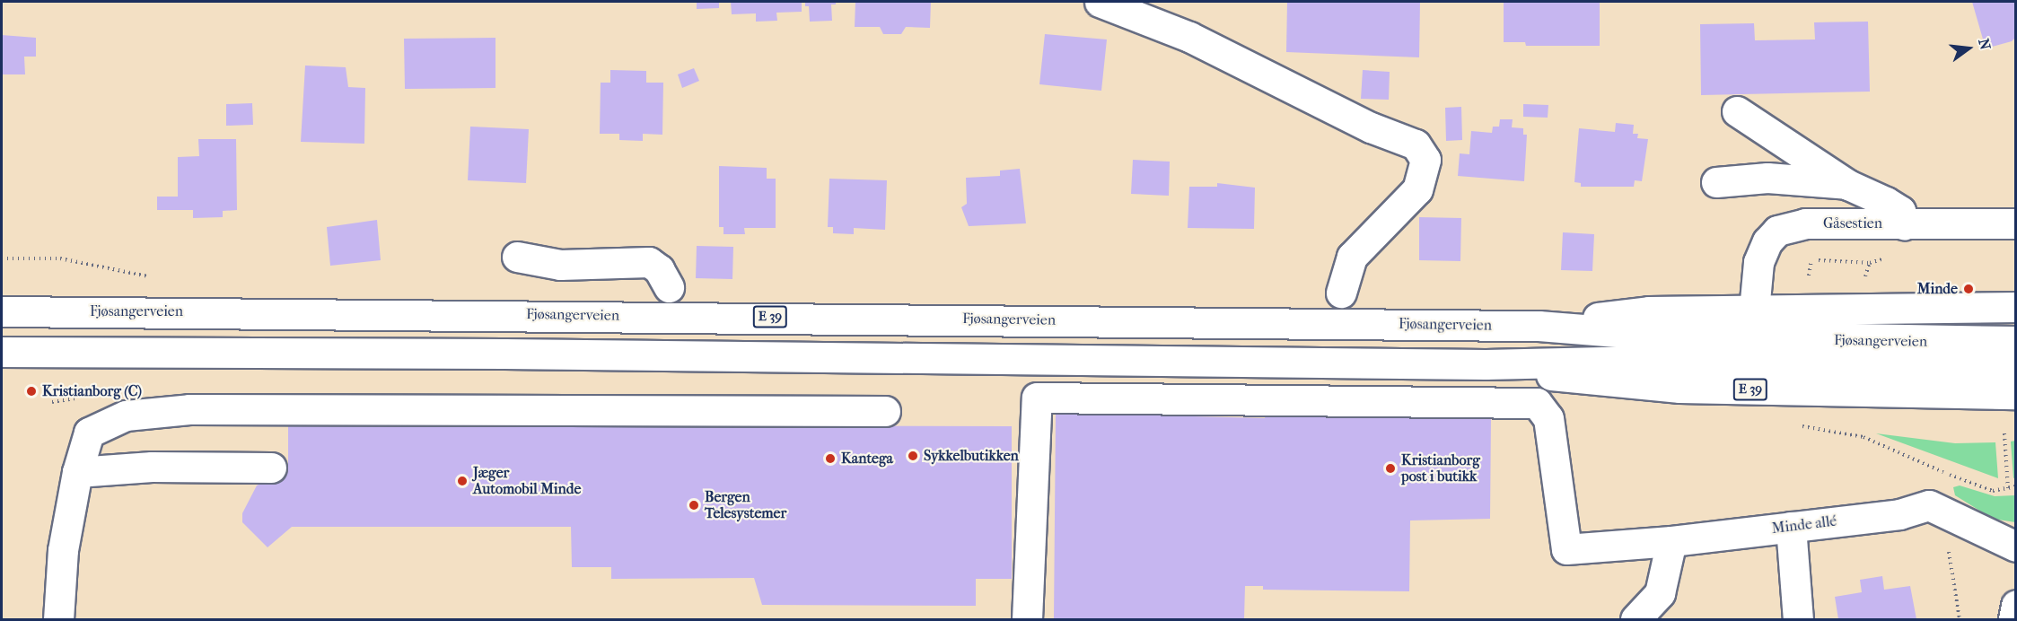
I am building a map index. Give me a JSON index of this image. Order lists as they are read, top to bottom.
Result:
{
  "streets": {
    "main road": [
      "Gåsestien",
      "Fjøsangerveien",
      "E 39",
      "Minde allé"
    ]
  },
  "crossings": [
    ["Gåsestien", "E 39"],
    ["Fjøsangerveien", "E 39"]
  ],
  "places": [
    "Minde",
    "Kristianborg (C)",
    "Sykkelbutikken",
    "Kantega",
    "Kristianborg post i butikk",
    "Jæger Automobil Minde",
    "Bergen Telesystemer"
  ],
  "north": "right"
}
